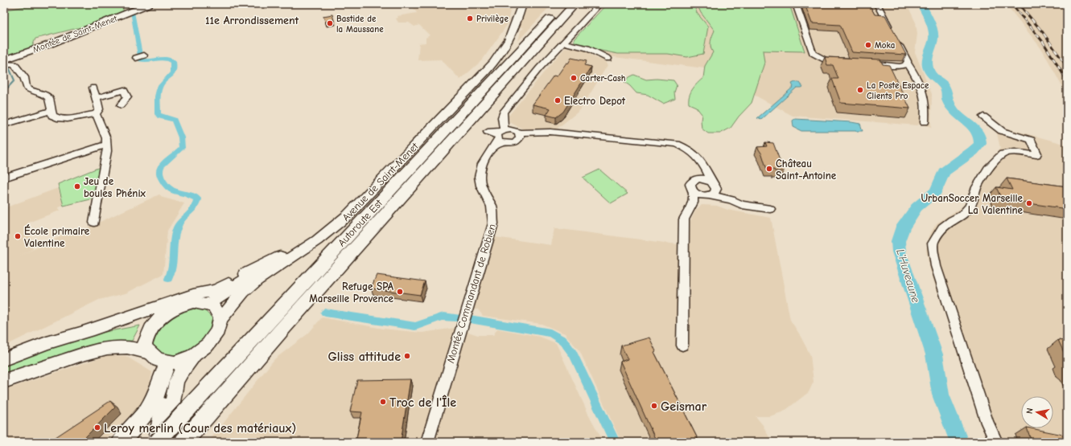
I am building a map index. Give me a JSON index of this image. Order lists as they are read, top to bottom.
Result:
{
  "streets": {
    "highway": ["Autoroute Est"],
    "main road": ["Montée de Saint-Menet", "Avenue de Saint-Menet"],
    "street": ["Montée Commandant de Robien"]
  },
  "districts": ["11e Arrondissement"],
  "water": ["L'Huveaune"],
  "places": [
    "Privilège",
    "Bastide de la Maussane",
    "Moka",
    "Carter-Cash",
    "La Poste Espace Clients Pro",
    "Electro Depot",
    "Château Saint-Antoine",
    "Jeu de boules Phénix",
    "UrbanSoccer Marseille La Valentine",
    "École primaire Valentine",
    "Refuge SPA Marseille Provence",
    "Gliss attitude",
    "Troc de l'Île",
    "Geismar",
    "Leroy merlin (Cour des matériaux)"
  ],
  "north": "left"
}
